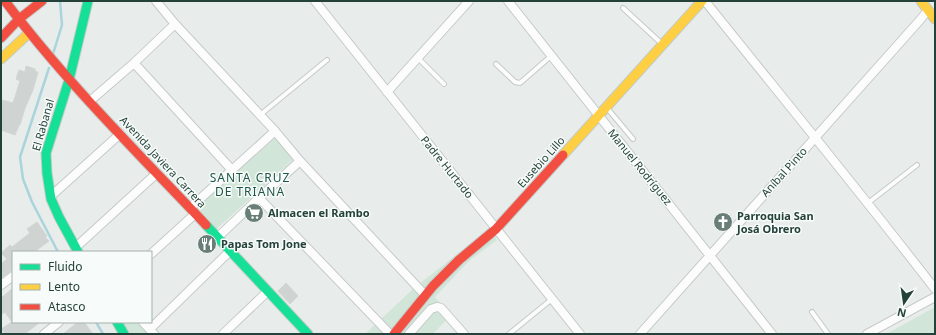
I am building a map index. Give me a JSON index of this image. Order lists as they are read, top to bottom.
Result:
{
  "streets": {
    "street": [
      "El Rabanal",
      "Avenida Javiera Carrera",
      "Eusebio Lillo",
      "Padre Hurtado",
      "Manuel Rodríguez",
      "Aníbal Pinto"
    ]
  },
  "crossings": [
    ["El Rabanal", "Avenida Javiera Carrera"],
    ["Eusebio Lillo", "Padre Hurtado"],
    ["Eusebio Lillo", "Manuel Rodríguez"],
    ["Manuel Rodríguez", "Aníbal Pinto"]
  ],
  "districts": ["SANTA CRUZ DE TRIANA"],
  "places": {
    "supermarket": ["Almacen el Rambo"],
    "church": ["Parroquia San Josá Obrero"],
    "restaurant": ["Papas Tom Jone"]
  },
  "legend": ["Fluido", "Lento", "Atasco"],
  "north": "bottom"
}
